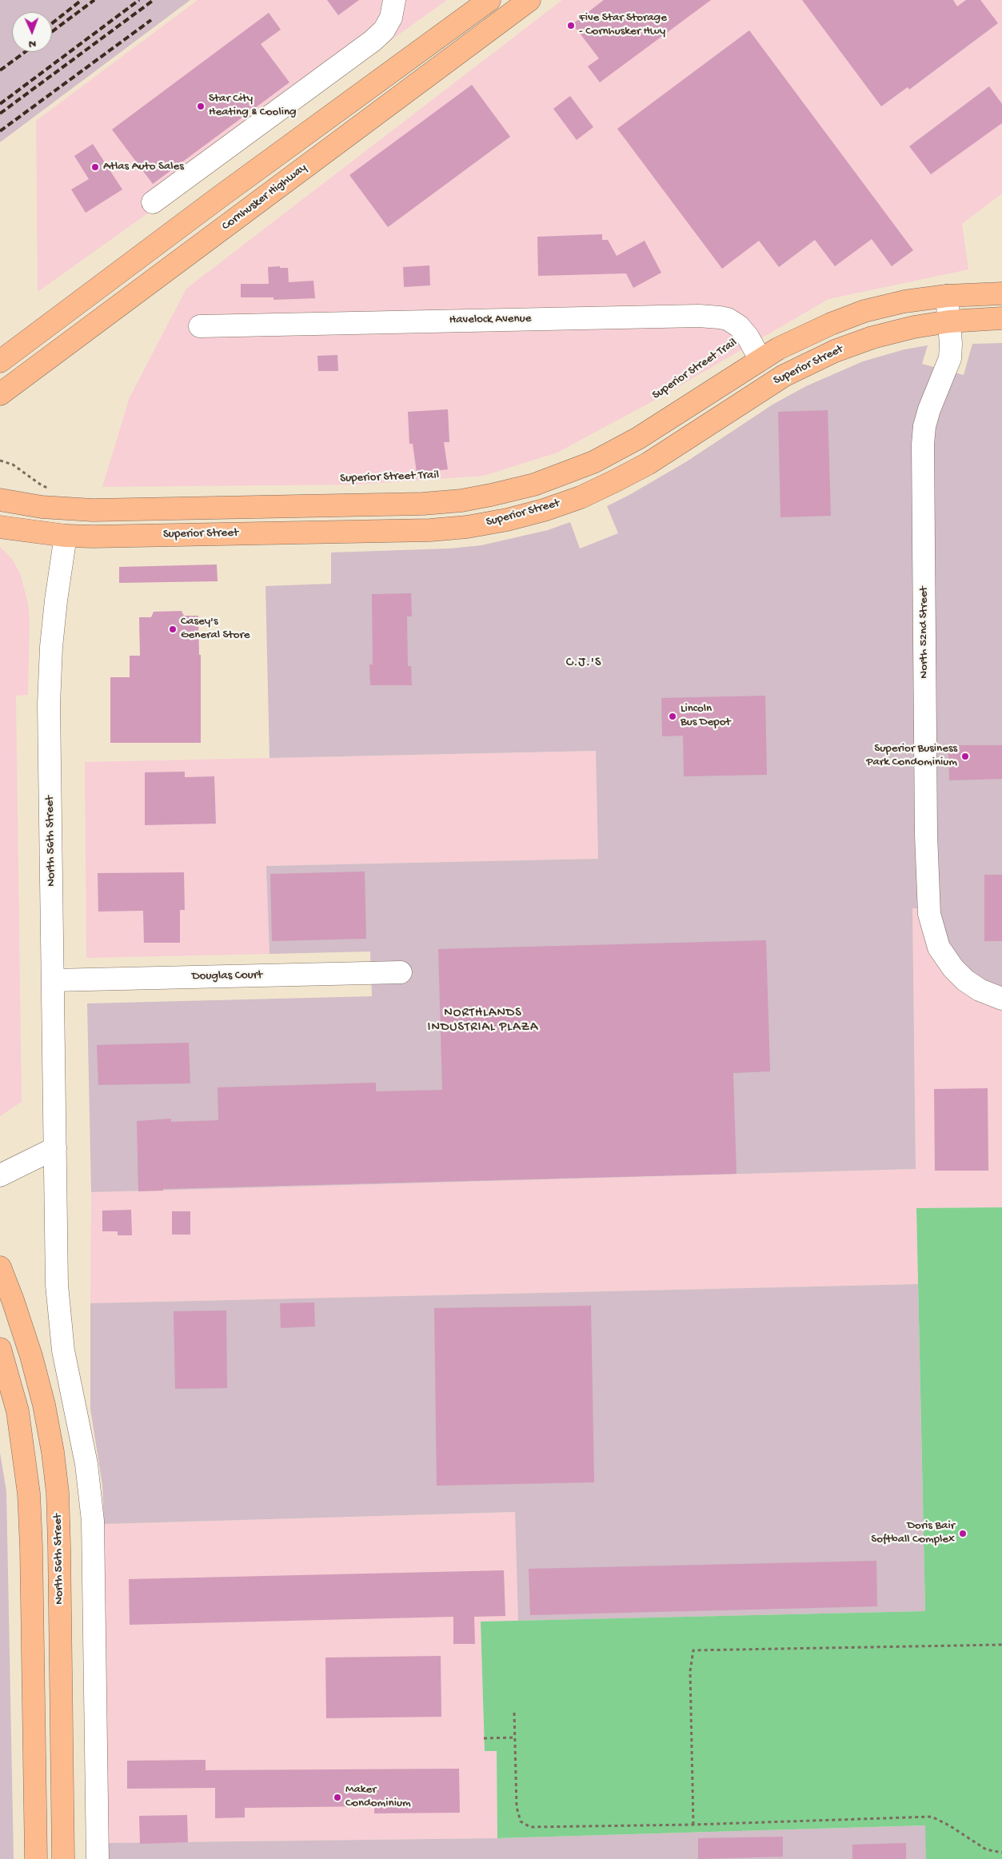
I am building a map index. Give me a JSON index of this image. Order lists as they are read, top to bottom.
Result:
{
  "streets": {
    "main road": ["Cornhusker Highway", "Superior Street", "North 56th Street"],
    "street": ["Havelock Avenue", "North 52nd Street", "Douglas Court"]
  },
  "crossings": [
    ["Havelock Avenue", "Superior Street"],
    ["Superior Street", "North 52nd Street"],
    ["Superior Street", "North 56th Street"],
    ["North 56th Street", "Douglas Court"]
  ],
  "districts": ["C.J.'S", "NORTHLANDS INDUSTRIAL PLAZA"],
  "places": [
    "Five Star Storage - Cornhusker Hwy",
    "Star City Heating & Cooling",
    "Atlas Auto Sales",
    "Casey's General Store",
    "Lincoln Bus Depot",
    "Superior Business Park Condominium",
    "Doris Bair Softball Complex",
    "Maker Condominium"
  ],
  "north": "bottom"
}
